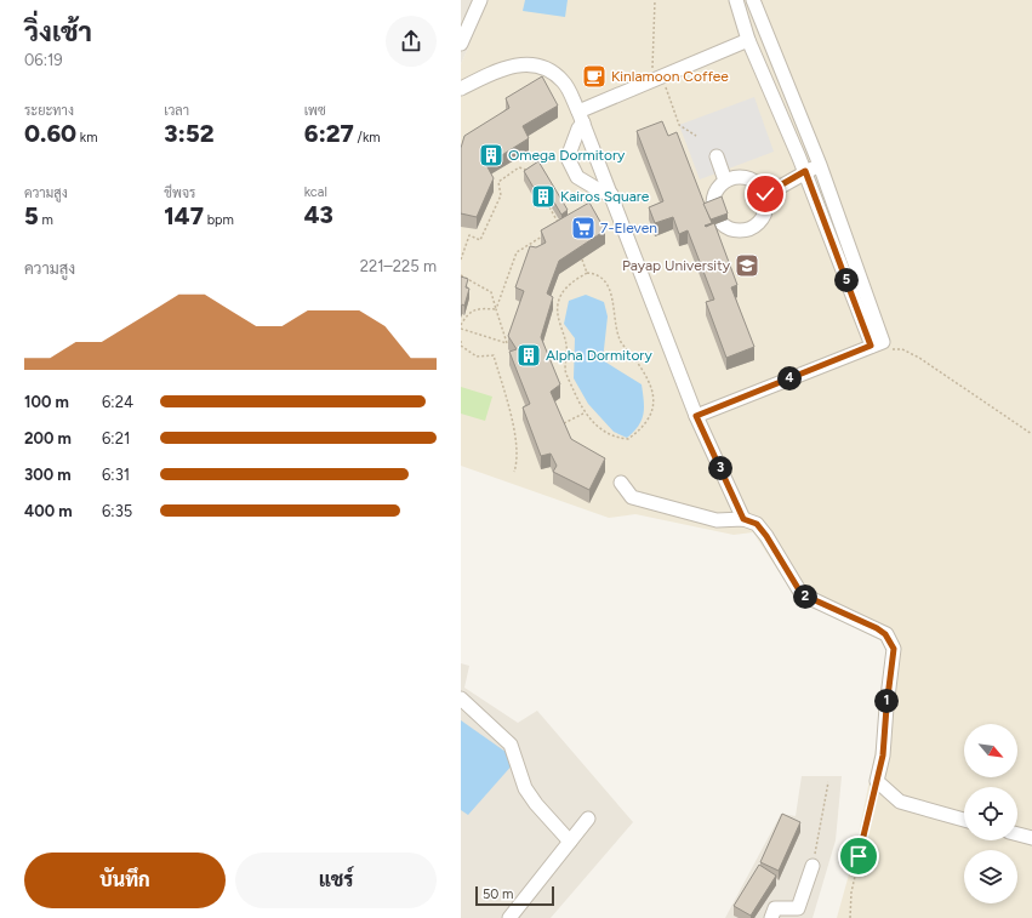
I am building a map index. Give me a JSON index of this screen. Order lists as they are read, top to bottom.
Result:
{
  "places": {
    "cafe": ["Kinlamoon Coffee"],
    "building": ["Omega Dormitory", "Kairos Square", "Alpha Dormitory"],
    "supermarket": ["7-Eleven"],
    "school or university": ["Payap University"]
  },
  "scale_bar": "50 m",
  "north": "bottom right",
  "page": {
    "heading": ["วิ่งเช้า", "06:19"],
    "stats": [
      ["ระยะทาง", "0.60 km"],
      ["เวลา", "3:52"],
      ["เพซ", "6:27 /km"],
      ["ความสูง", "5 m"],
      ["ชีพจร", "147 bpm"],
      ["kcal", "43"]
    ],
    "chart": ["ความสูง", "221–225 m"],
    "pins": [
      "5",
      "4",
      "3",
      "2",
      "1"
    ],
    "list": [
      {
        "name": "100 m",
        "note": "6:24"
      },
      {
        "name": "200 m",
        "note": "6:21"
      },
      {
        "name": "300 m",
        "note": "6:31"
      },
      {
        "name": "400 m",
        "note": "6:35"
      }
    ],
    "buttons": ["บันทึก", "แชร์"],
    "scale": "50 m"
  }
}
